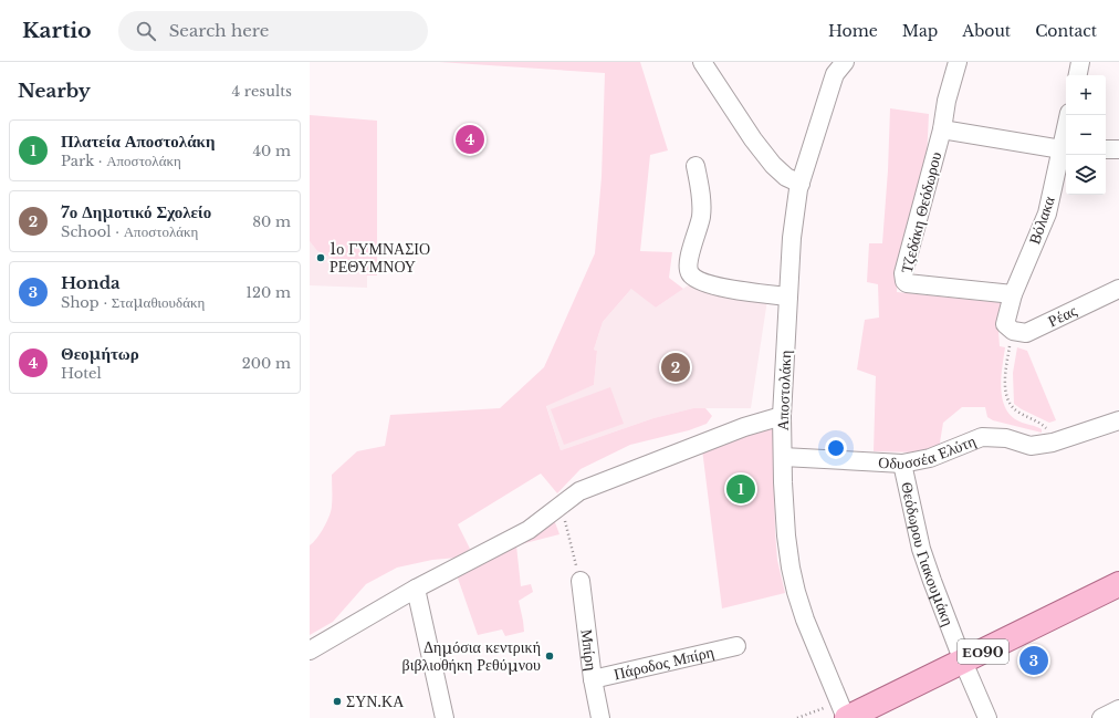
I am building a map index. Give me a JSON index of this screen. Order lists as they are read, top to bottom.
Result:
{
  "streets": {
    "main road": ["ΕΟ90"],
    "street": [
      "Τζεδάκη Θεόδωρου",
      "Βόλακα",
      "Ρέας",
      "Αποστολάκη",
      "Οδυσσέα Ελύτη",
      "Θεόδωρου Γιακουμάκη",
      "Μπίρη",
      "Πάροδος Μπίρη"
    ]
  },
  "crossings": [
    ["Τζεδάκη Θεόδωρου", "Βόλακα"],
    ["Βόλακα", "Ρέας"],
    ["Αποστολάκη", "Οδυσσέα Ελύτη"],
    ["Αποστολάκη", "ΕΟ90"],
    ["Οδυσσέα Ελύτη", "Θεόδωρου Γιακουμάκη"],
    ["Θεόδωρου Γιακουμάκη", "ΕΟ90"],
    ["Μπίρη", "Πάροδος Μπίρη"]
  ],
  "places": ["1ο ΓΥΜΝΑΣΙΟ ΡΕΘΥΜΝΟΥ", "Δημόσια κεντρική βιβλιοθήκη Ρεθύμνου", "ΣΥΝ.ΚΑ"],
  "page": {
    "header": "Kartio",
    "search": "Search here",
    "nav": [
      "Home",
      "Map",
      "About",
      "Contact"
    ],
    "heading": ["Nearby", "4 results"],
    "map_buttons": ["+", "−"],
    "list": [
      {
        "mark": "1",
        "name": "Πλατεία Αποστολάκη",
        "note": "Park · Αποστολάκη",
        "value": "40 m"
      },
      {
        "mark": "2",
        "name": "7ο Δημοτικό Σχολείο",
        "note": "School · Αποστολάκη",
        "value": "80 m"
      },
      {
        "mark": "3",
        "name": "Honda",
        "note": "Shop · Σταμαθιουδάκη",
        "value": "120 m"
      },
      {
        "mark": "4",
        "name": "Θεομήτωρ",
        "note": "Hotel",
        "value": "200 m"
      }
    ],
    "pins": [
      "4",
      "2",
      "1",
      "3"
    ]
  }
}
